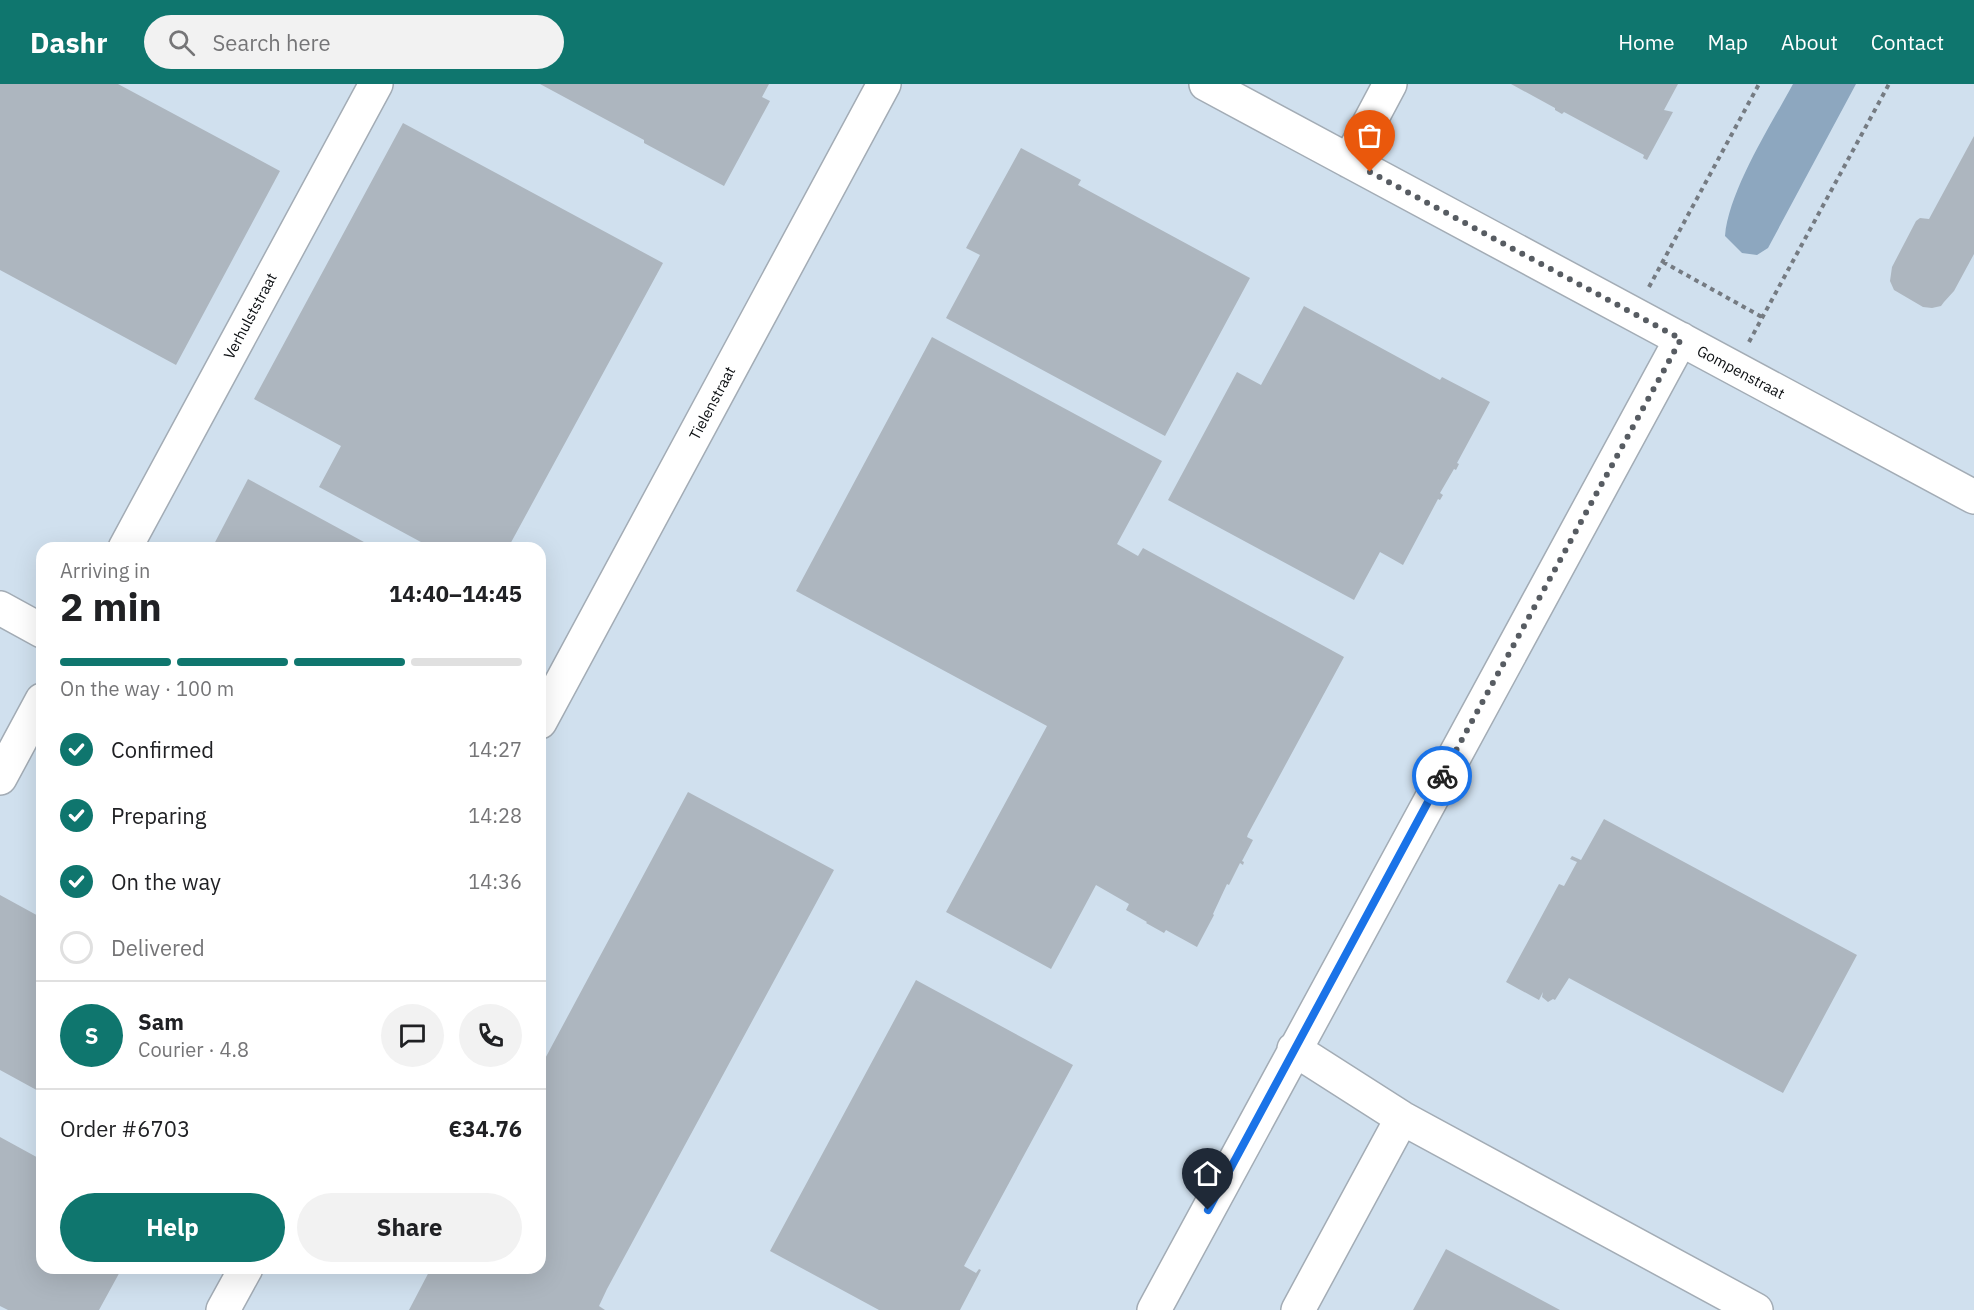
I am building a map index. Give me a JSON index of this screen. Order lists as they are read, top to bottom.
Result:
{
  "streets": {
    "street": ["Verhulststraat", "Gompenstraat", "Tielenstraat"]
  },
  "page": {
    "header": "Dashr",
    "search": "Search here",
    "nav": [
      "Home",
      "Map",
      "About",
      "Contact"
    ],
    "heading": ["2 min", "Arriving in", "14:40–14:45"],
    "panel": [
      "Sam",
      "Courier · 4.8",
      "Order #6703",
      "€34.76"
    ],
    "bar": "On the way · 100 m",
    "list": [
      ["Confirmed", "14:27"],
      ["Preparing", "14:28"],
      ["On the way", "14:36"],
      "Delivered"
    ],
    "round": "S",
    "buttons": ["Help", "Share"]
  }
}
